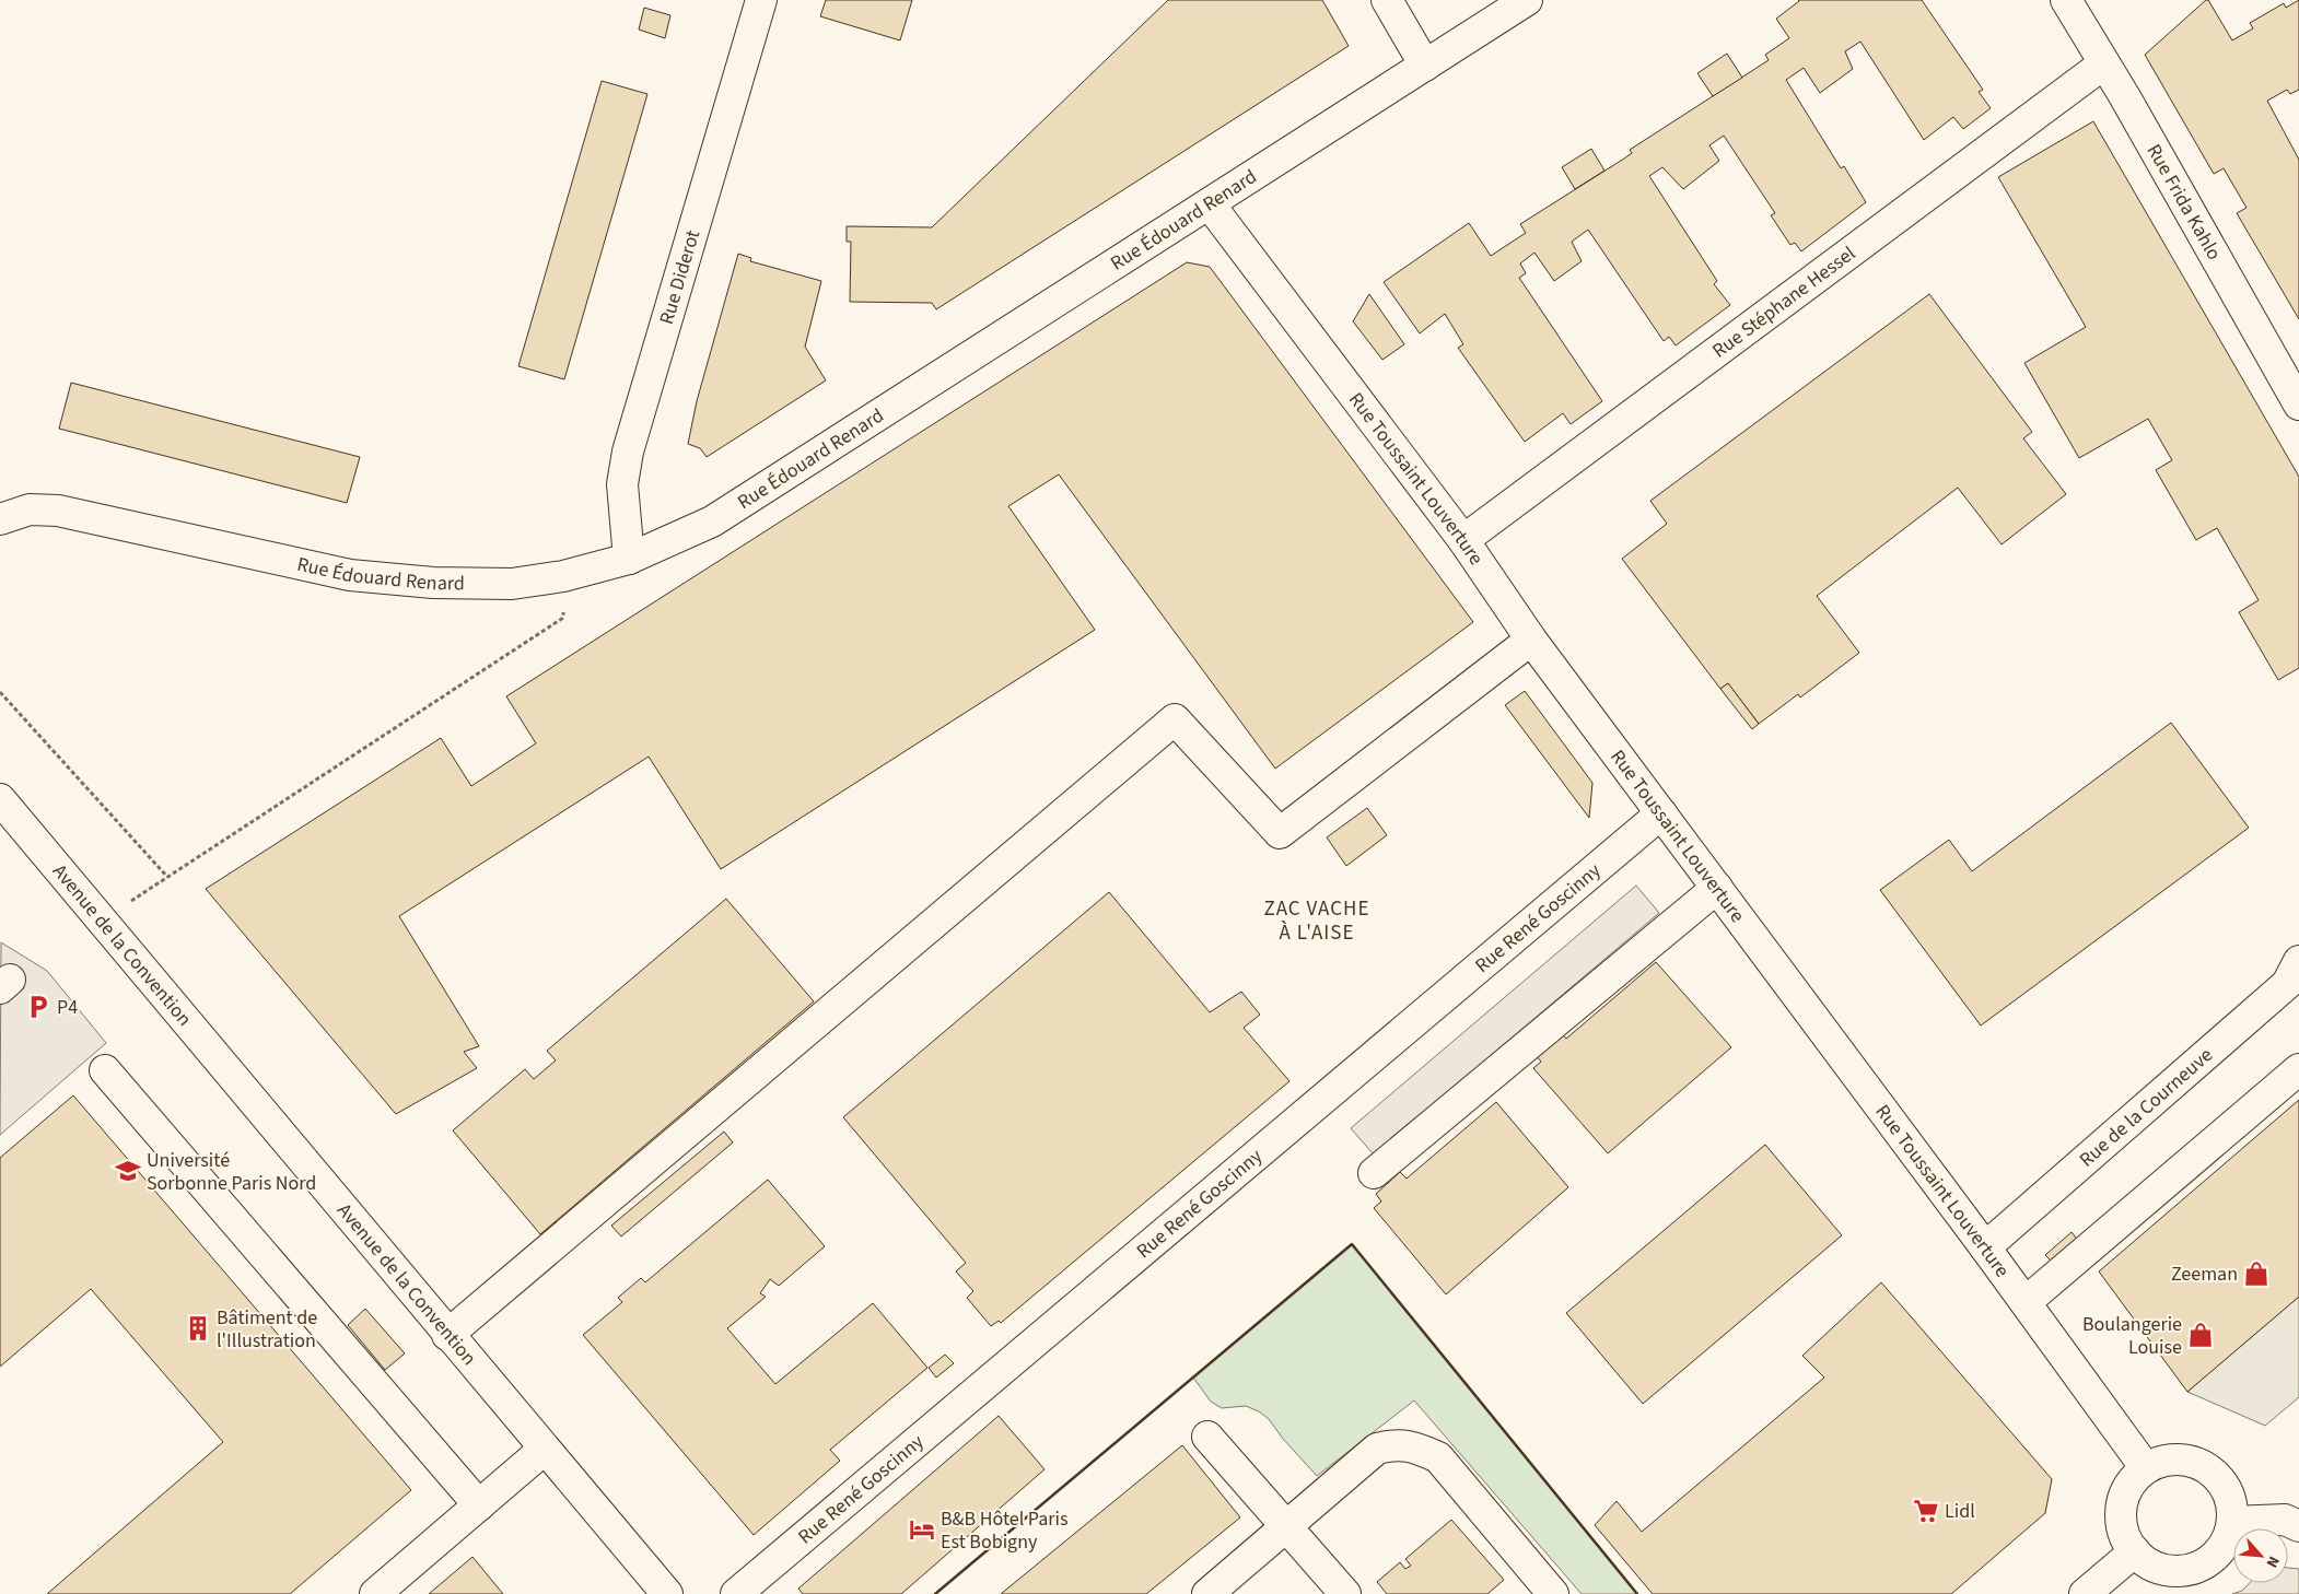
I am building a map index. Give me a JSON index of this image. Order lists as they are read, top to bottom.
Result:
{
  "streets": {
    "street": [
      "Rue Frida Kahlo",
      "Rue Édouard Renard",
      "Rue Diderot",
      "Rue Stéphane Hessel",
      "Rue Toussaint Louverture",
      "Rue René Goscinny",
      "Avenue de la Convention",
      "Rue de la Courneuve"
    ]
  },
  "crossings": [
    ["Rue Frida Kahlo", "Rue Stéphane Hessel"],
    ["Rue Édouard Renard", "Rue Diderot"],
    ["Rue Édouard Renard", "Rue Toussaint Louverture"],
    ["Rue Stéphane Hessel", "Rue Toussaint Louverture"],
    ["Rue Toussaint Louverture", "Rue René Goscinny"],
    ["Rue Toussaint Louverture", "Rue de la Courneuve"]
  ],
  "districts": ["ZAC VACHE À L'AISE"],
  "places": {
    "parking": ["P4"],
    "school or university": ["Université Sorbonne Paris Nord"],
    "shop": ["Zeeman", "Boulangerie Louise"],
    "building": ["Bâtiment de l'Illustration"],
    "supermarket": ["Lidl"],
    "hotel": ["B&B Hôtel Paris Est Bobigny"]
  },
  "north": "bottom right"
}
